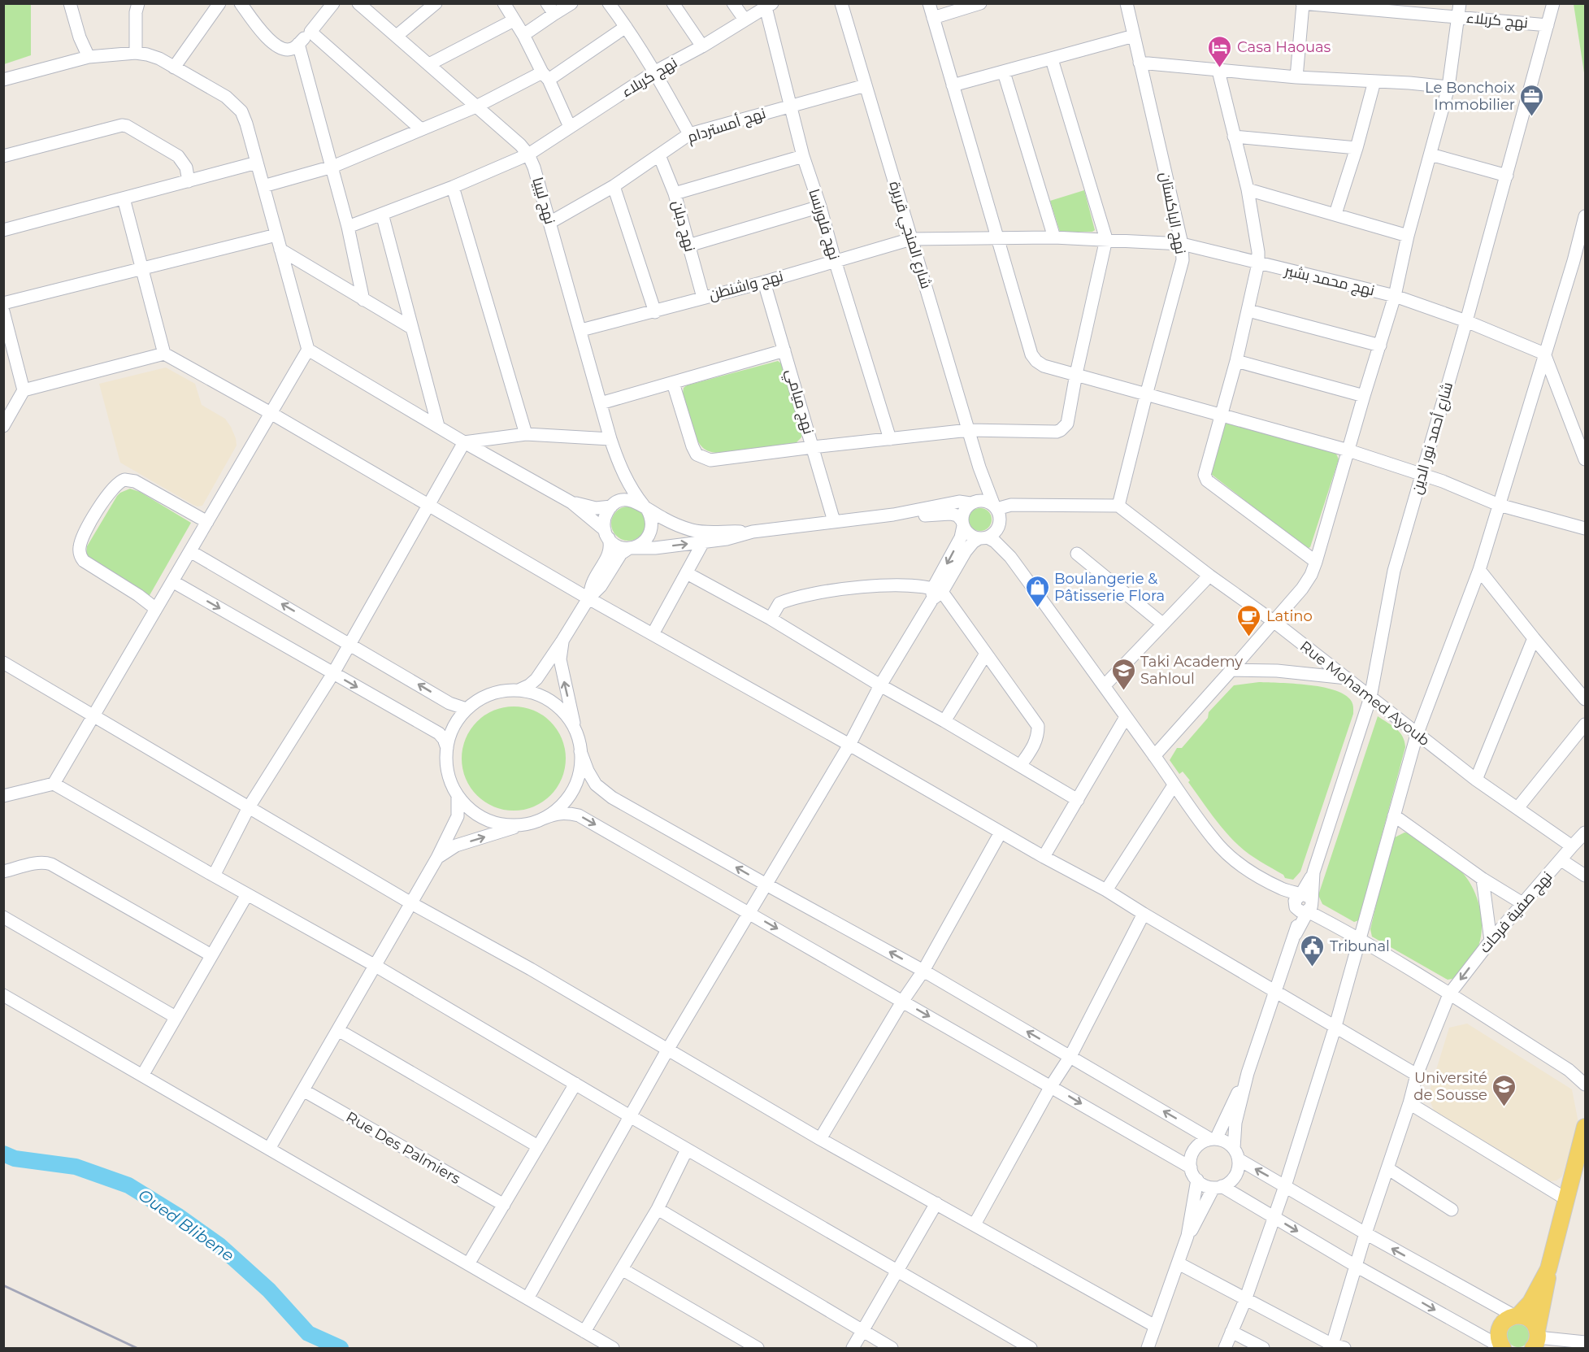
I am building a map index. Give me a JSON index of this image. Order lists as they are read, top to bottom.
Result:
{
  "streets": {
    "street": [
      "نهج كربلاء",
      "نهج أمستردام",
      "نهج ليبيا",
      "نهج الباكستان",
      "نهج فلورنسا",
      "نهج دبلن",
      "شارع المنجي قريرة",
      "نهج محمد بشير",
      "نهج واشنطن",
      "نهج ميامي",
      "شارع أحمد نور الدين",
      "Rue Mohamed Ayoub",
      "نهج صفية فرحات",
      "Rue Des Palmiers"
    ]
  },
  "crossings": [
    ["نهج كربلاء", "نهج ليبيا"],
    ["نهج كربلاء", "نهج فلورنسا"],
    ["نهج كربلاء", "شارع أحمد نور الدين"],
    ["نهج أمستردام", "نهج ليبيا"],
    ["نهج أمستردام", "نهج فلورنسا"],
    ["نهج أمستردام", "نهج دبلن"],
    ["نهج أمستردام", "شارع المنجي قريرة"],
    ["نهج ليبيا", "نهج واشنطن"],
    ["نهج الباكستان", "نهج محمد بشير"],
    ["نهج الباكستان", "Rue Mohamed Ayoub"],
    ["نهج فلورنسا", "نهج واشنطن"],
    ["نهج دبلن", "نهج واشنطن"],
    ["شارع المنجي قريرة", "نهج واشنطن"],
    ["نهج محمد بشير", "نهج واشنطن"],
    ["نهج محمد بشير", "شارع أحمد نور الدين"],
    ["نهج واشنطن", "نهج ميامي"],
    ["شارع أحمد نور الدين", "Rue Mohamed Ayoub"],
    ["Rue Mohamed Ayoub", "نهج صفية فرحات"]
  ],
  "water": ["Oued Blibene"],
  "places": {
    "hotel": ["Casa Haouas"],
    "office": ["Le Bonchoix Immobilier"],
    "shop": ["Boulangerie & Pâtisserie Flora"],
    "cafe": ["Latino"],
    "school or university": ["Taki Academy Sahloul", "Université de Sousse"],
    "public building": ["Tribunal"]
  }
}
